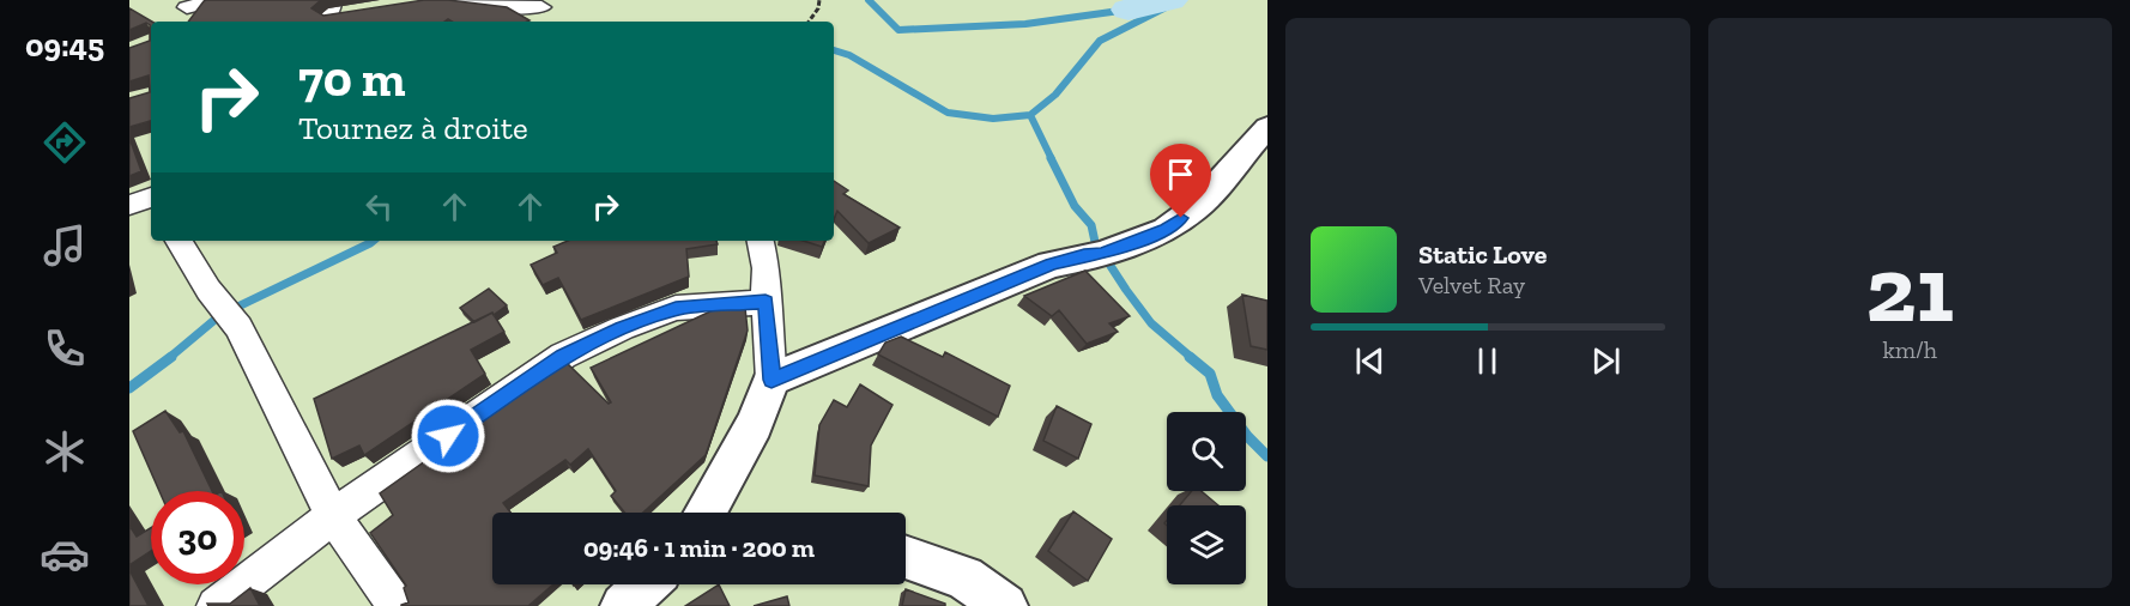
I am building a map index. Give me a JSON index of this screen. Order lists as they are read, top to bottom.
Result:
{
  "page": {
    "tabs": "09:45",
    "tile": ["21", "km/h"],
    "turn": ["70 m", "Tournez à droite"],
    "song": ["Static Love", "Velvet Ray"],
    "limit": "30",
    "trip": "09:46 · 1 min · 200 m"
  }
}
